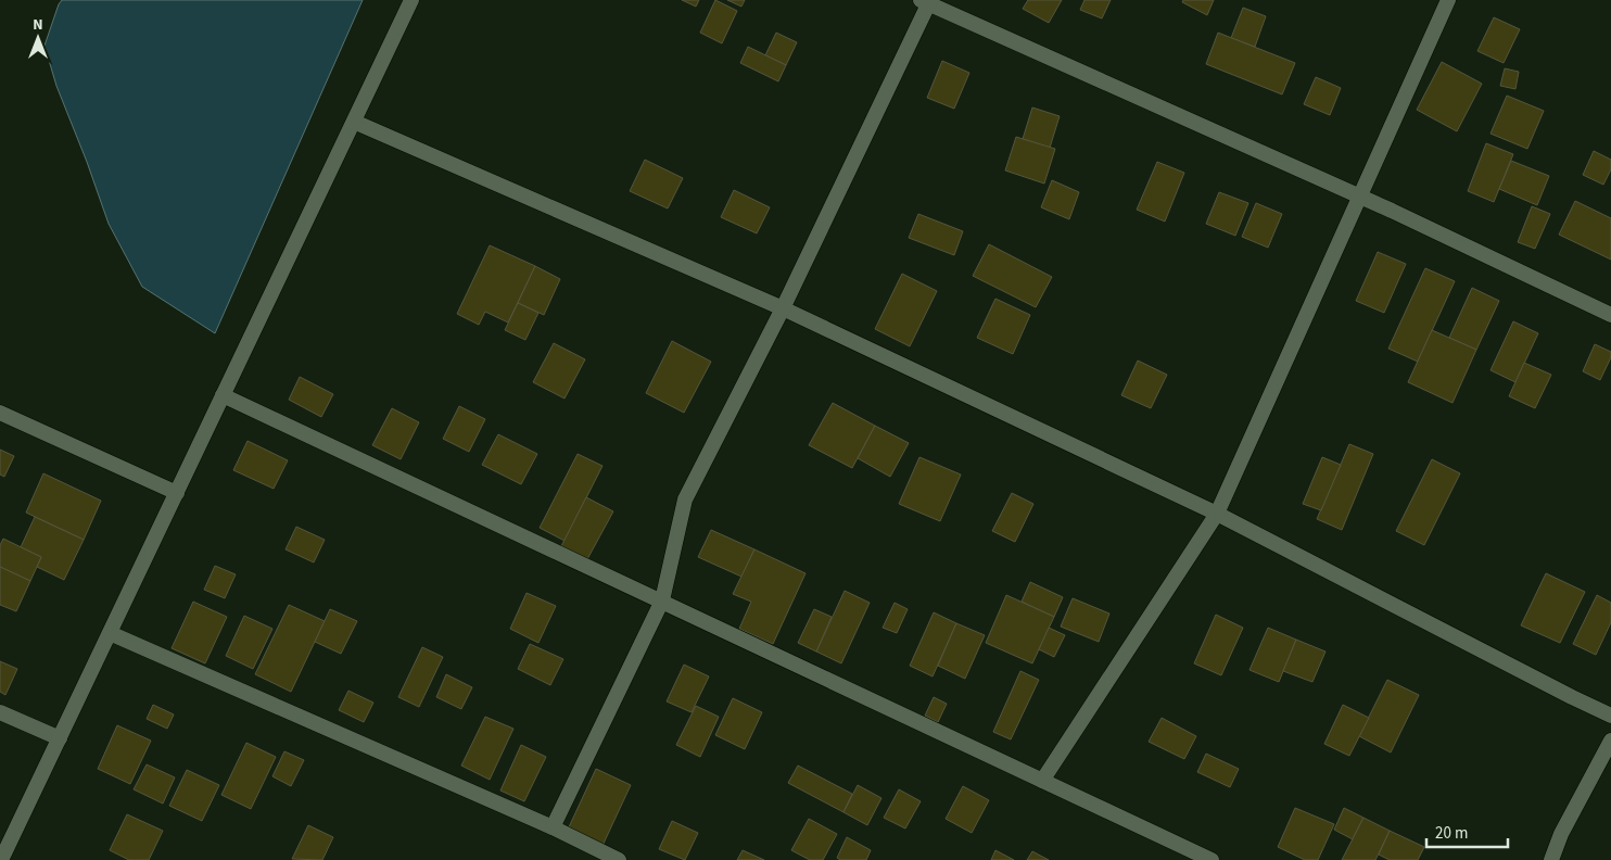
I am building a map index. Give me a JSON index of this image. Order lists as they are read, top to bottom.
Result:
{
  "scale_bar": "20 m",
  "north": "top"
}
